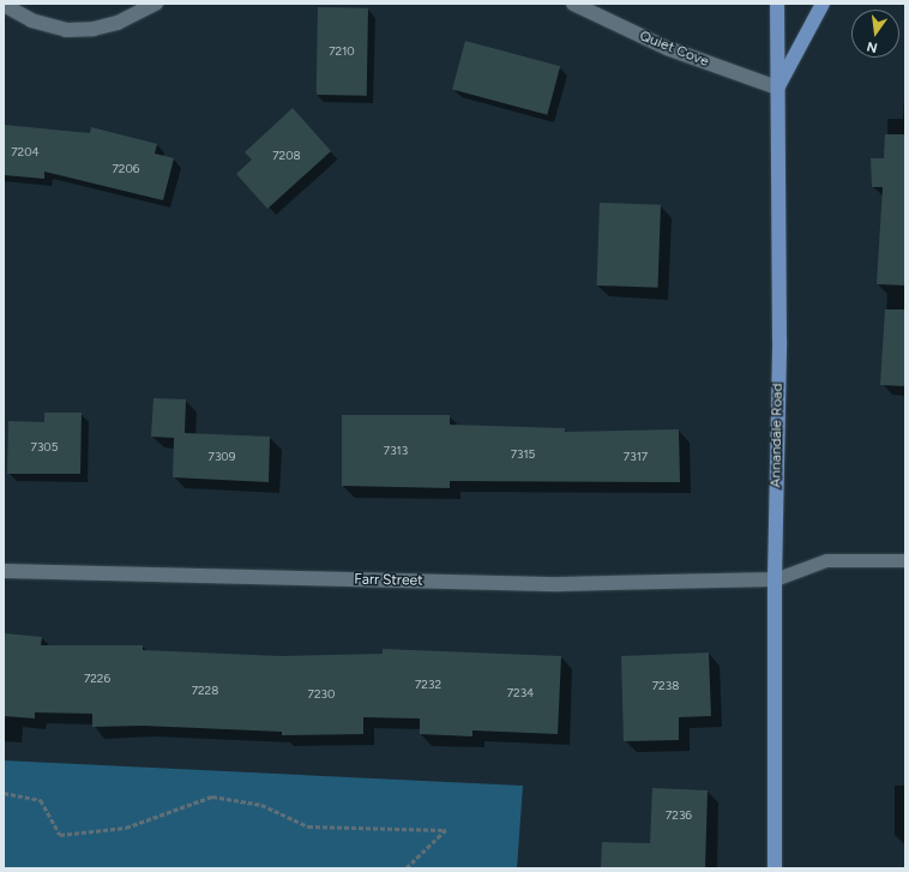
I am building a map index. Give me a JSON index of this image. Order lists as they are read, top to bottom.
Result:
{
  "streets": {
    "main road": ["Annandale Road"],
    "street": ["Quiet Cove", "Farr Street"]
  },
  "crossings": [
    ["Quiet Cove", "Annandale Road"],
    ["Annandale Road", "Farr Street"]
  ],
  "house_numbers": [
    "7210",
    "7204",
    "7208",
    "7206",
    "7305",
    "7313",
    "7315",
    "7309",
    "7317",
    "7226",
    "7232",
    "7238",
    "7228",
    "7234",
    "7230",
    "7236"
  ],
  "north": "bottom"
}
